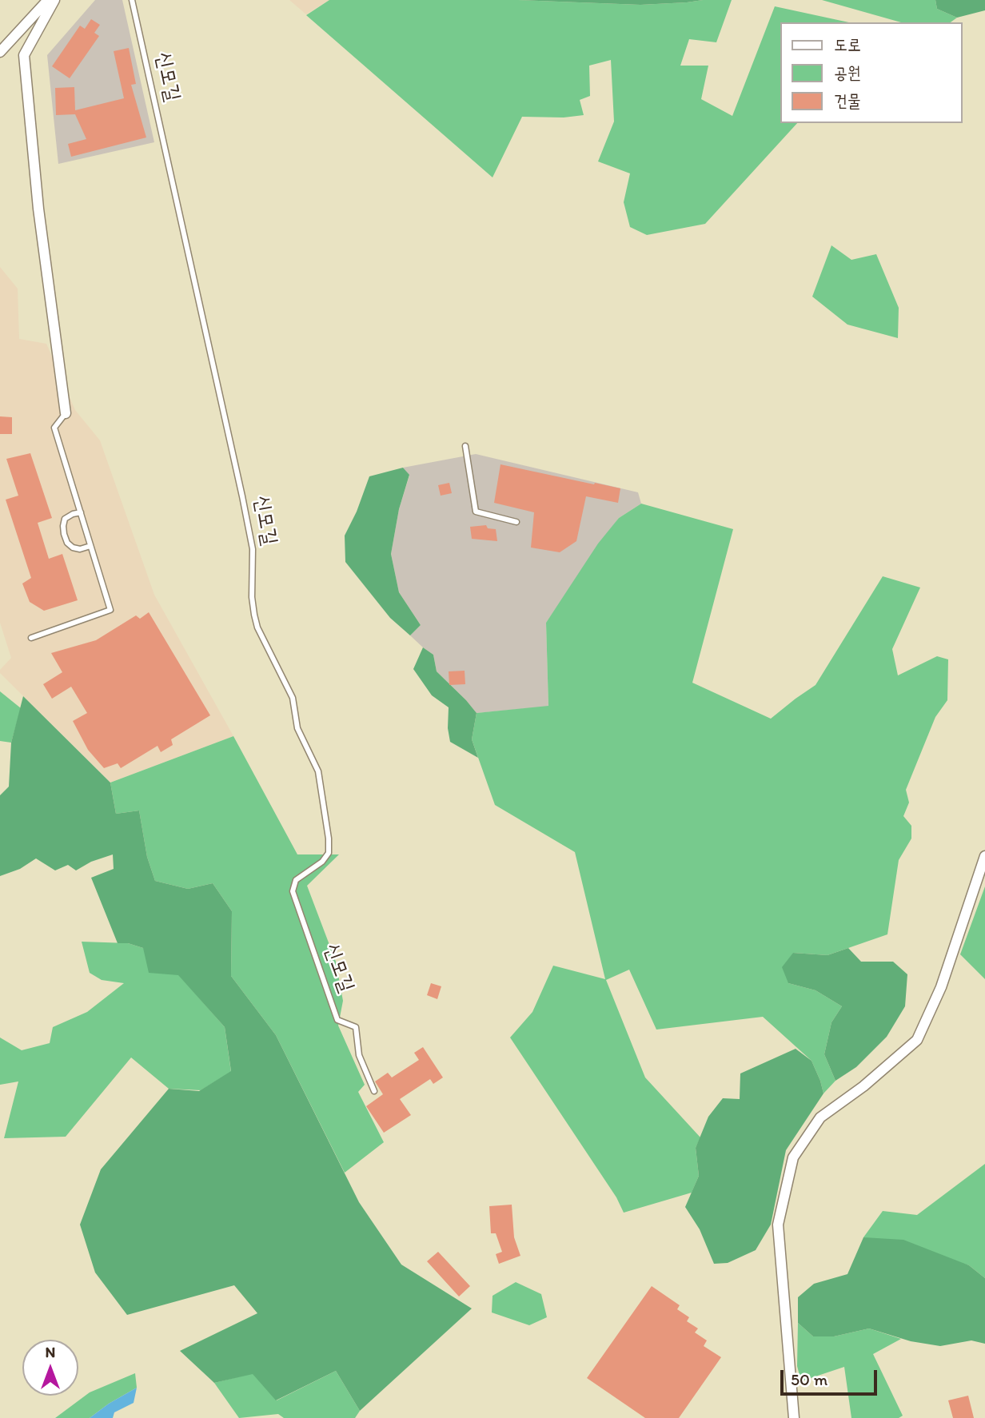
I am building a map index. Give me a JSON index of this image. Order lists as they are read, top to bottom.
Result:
{
  "streets": {
    "lane": ["신모길"]
  },
  "legend": ["도로", "공원", "건물"],
  "scale_bar": "50 m",
  "north": "top"
}
